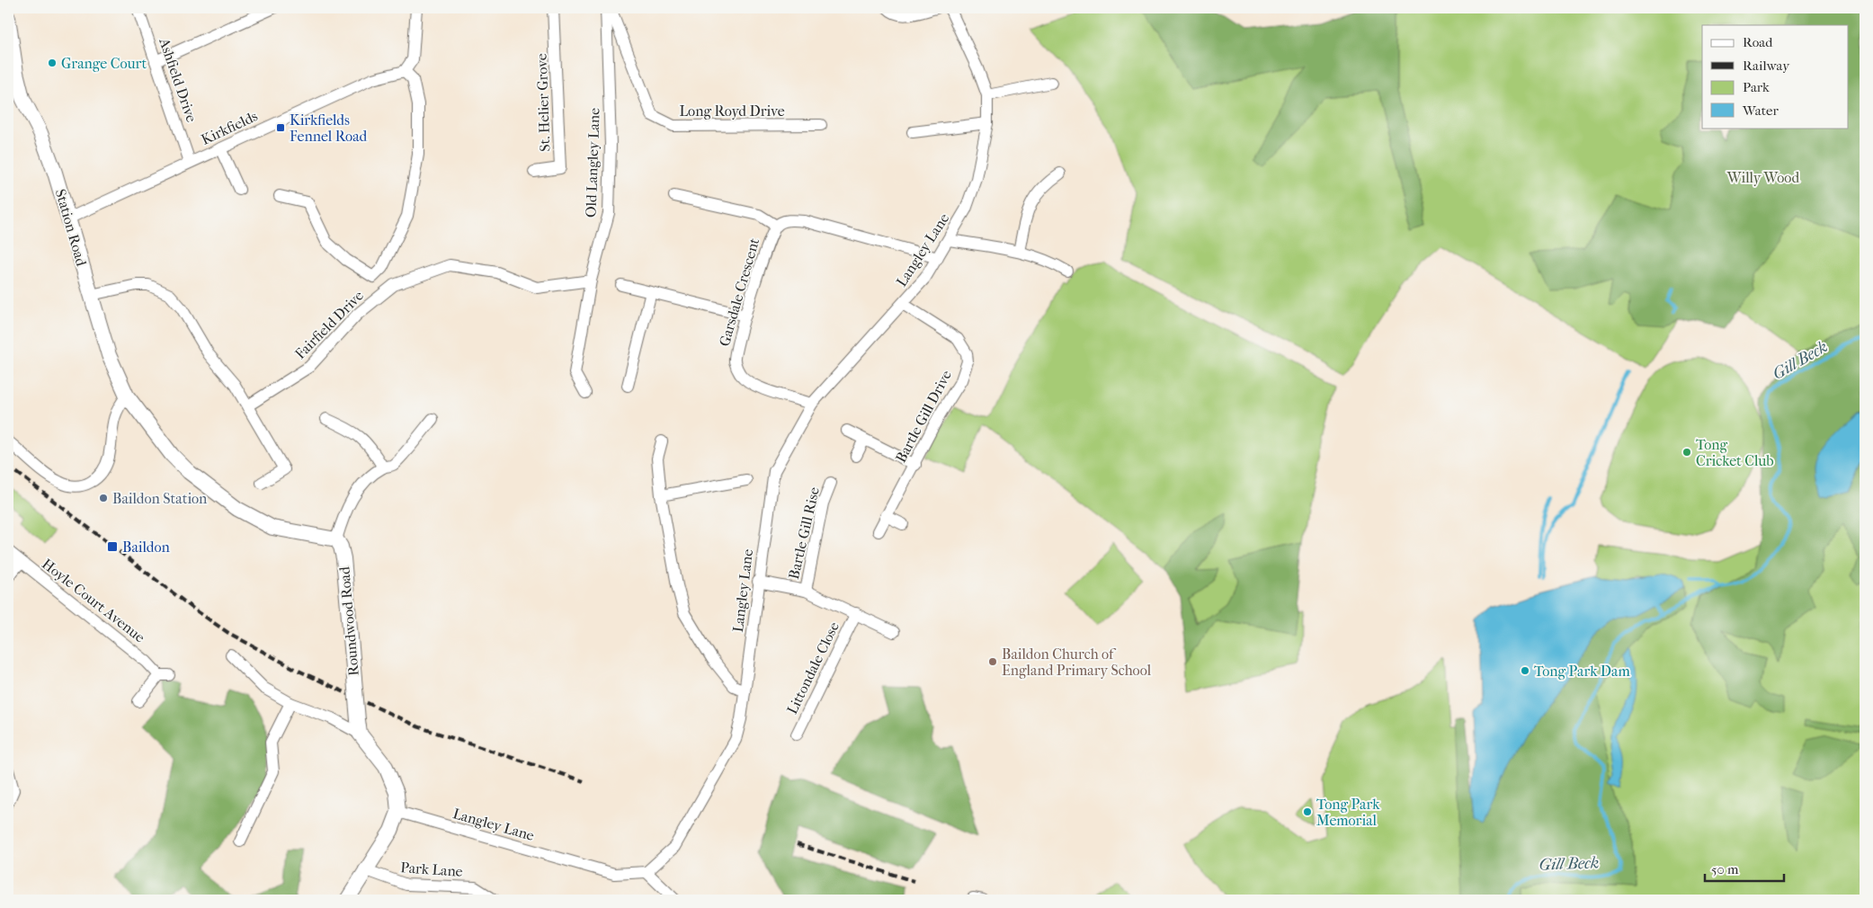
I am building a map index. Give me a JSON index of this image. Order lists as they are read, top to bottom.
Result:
{
  "streets": {
    "street": [
      "Ashfield Drive",
      "St. Helier Grove",
      "Long Royd Drive",
      "Kirkfields",
      "Old Langley Lane",
      "Station Road",
      "Langley Lane",
      "Garsdale Crescent",
      "Fairfield Drive",
      "Bartle Gill Drive",
      "Bartle Gill Rise",
      "Hoyle Court Avenue",
      "Roundwood Road",
      "Littondale Close",
      "Park Lane"
    ]
  },
  "crossings": [
    ["Ashfield Drive", "Kirkfields"],
    ["Kirkfields", "Station Road"],
    ["Old Langley Lane", "Fairfield Drive"],
    ["Station Road", "Roundwood Road"],
    ["Langley Lane", "Garsdale Crescent"],
    ["Langley Lane", "Bartle Gill Drive"]
  ],
  "water": ["Gill Beck"],
  "parks": ["Willy Wood"],
  "places": {
    "other": [
      "Grange Court",
      "Tong Cricket Club",
      "Baildon Station",
      "Baildon Church of England Primary School",
      "Tong Park Dam",
      "Tong Park Memorial"
    ],
    "transit": ["Kirkfields Fennel Road", "Baildon"]
  },
  "legend": [
    "Road",
    "Railway",
    "Park",
    "Water"
  ],
  "scale_bar": "50 m"
}
